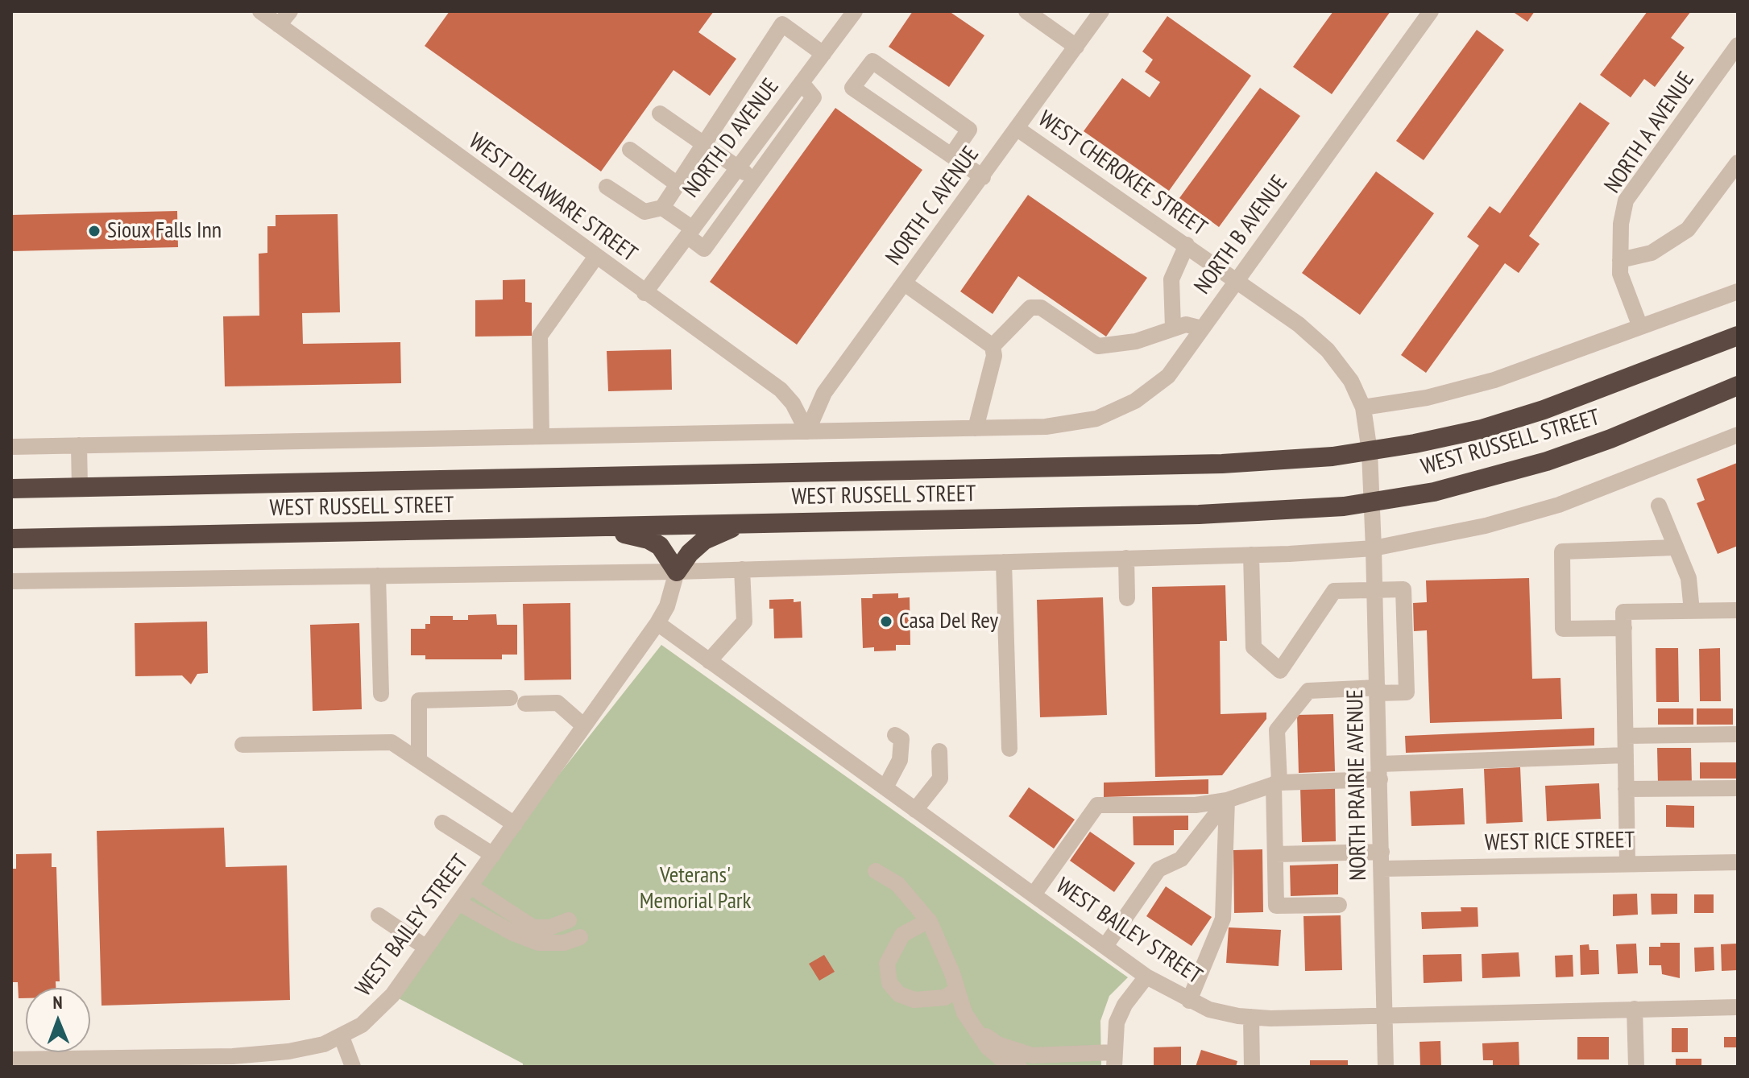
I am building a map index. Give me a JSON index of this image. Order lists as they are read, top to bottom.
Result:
{
  "streets": {
    "highway": ["WEST RUSSELL STREET"],
    "street": [
      "NORTH A AVENUE",
      "NORTH D AVENUE",
      "WEST CHEROKEE STREET",
      "WEST DELAWARE STREET",
      "NORTH C AVENUE",
      "NORTH B AVENUE",
      "NORTH PRAIRIE AVENUE",
      "WEST RICE STREET",
      "WEST BAILEY STREET"
    ]
  },
  "crossings": [
    ["NORTH D AVENUE", "WEST DELAWARE STREET"],
    ["WEST CHEROKEE STREET", "NORTH C AVENUE"],
    ["WEST CHEROKEE STREET", "NORTH B AVENUE"],
    ["WEST CHEROKEE STREET", "WEST RUSSELL STREET"],
    ["WEST CHEROKEE STREET", "NORTH PRAIRIE AVENUE"],
    ["WEST DELAWARE STREET", "NORTH C AVENUE"],
    ["WEST RUSSELL STREET", "NORTH PRAIRIE AVENUE"],
    ["NORTH PRAIRIE AVENUE", "WEST RICE STREET"],
    ["NORTH PRAIRIE AVENUE", "WEST BAILEY STREET"]
  ],
  "parks": ["Veterans' Memorial Park"],
  "places": ["Sioux Falls Inn", "Casa Del Rey"],
  "north": "top"
}
